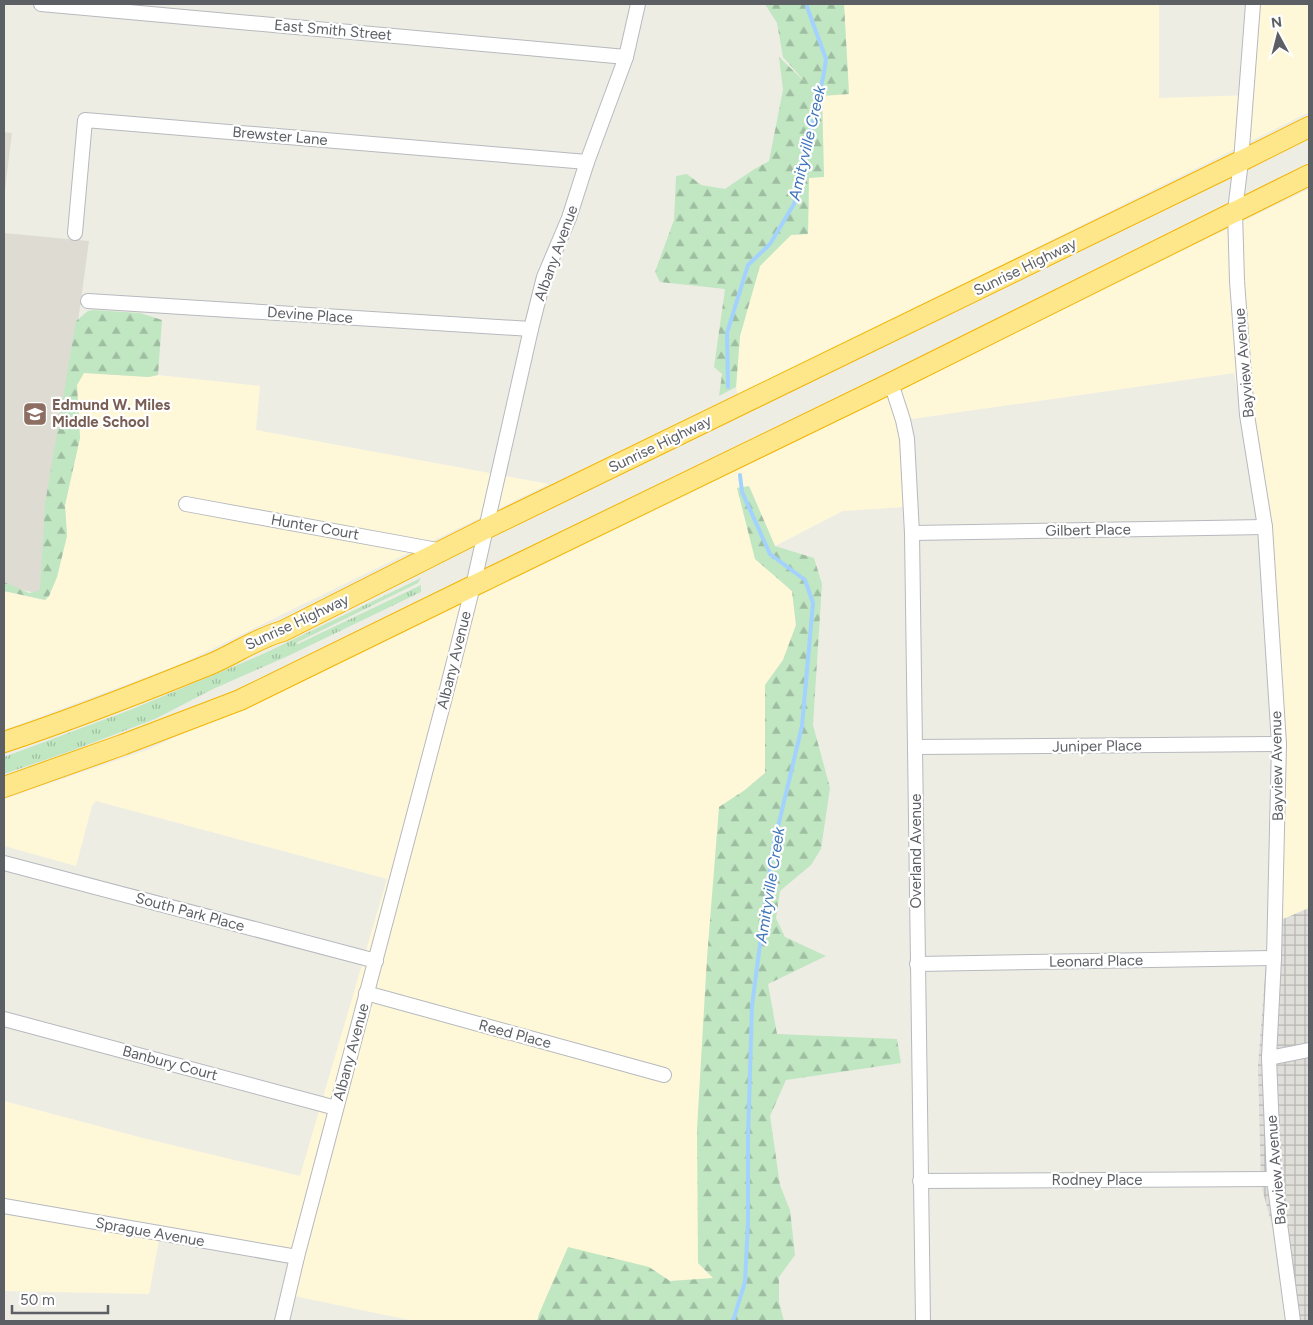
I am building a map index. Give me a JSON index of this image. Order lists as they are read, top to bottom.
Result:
{
  "streets": {
    "highway": ["Sunrise Highway"],
    "street": [
      "East Smith Street",
      "Brewster Lane",
      "Albany Avenue",
      "Devine Place",
      "Bayview Avenue",
      "Hunter Court",
      "Gilbert Place",
      "Juniper Place",
      "Overland Avenue",
      "South Park Place",
      "Leonard Place",
      "Reed Place",
      "Banbury Court",
      "Rodney Place",
      "Sprague Avenue"
    ]
  },
  "crossings": [
    ["East Smith Street", "Albany Avenue"],
    ["Brewster Lane", "Albany Avenue"],
    ["Albany Avenue", "Sunrise Highway"],
    ["Albany Avenue", "Devine Place"],
    ["Albany Avenue", "South Park Place"],
    ["Albany Avenue", "Reed Place"],
    ["Albany Avenue", "Banbury Court"],
    ["Albany Avenue", "Sprague Avenue"],
    ["Sunrise Highway", "Bayview Avenue"],
    ["Sunrise Highway", "Hunter Court"],
    ["Bayview Avenue", "Gilbert Place"],
    ["Bayview Avenue", "Juniper Place"],
    ["Bayview Avenue", "Leonard Place"],
    ["Bayview Avenue", "Rodney Place"],
    ["Gilbert Place", "Overland Avenue"],
    ["Juniper Place", "Overland Avenue"],
    ["Overland Avenue", "Leonard Place"],
    ["Overland Avenue", "Rodney Place"]
  ],
  "water": ["Amityville Creek"],
  "places": {
    "school or university": ["Edmund W. Miles Middle School"]
  },
  "scale_bar": "50 m",
  "north": "top"
}
